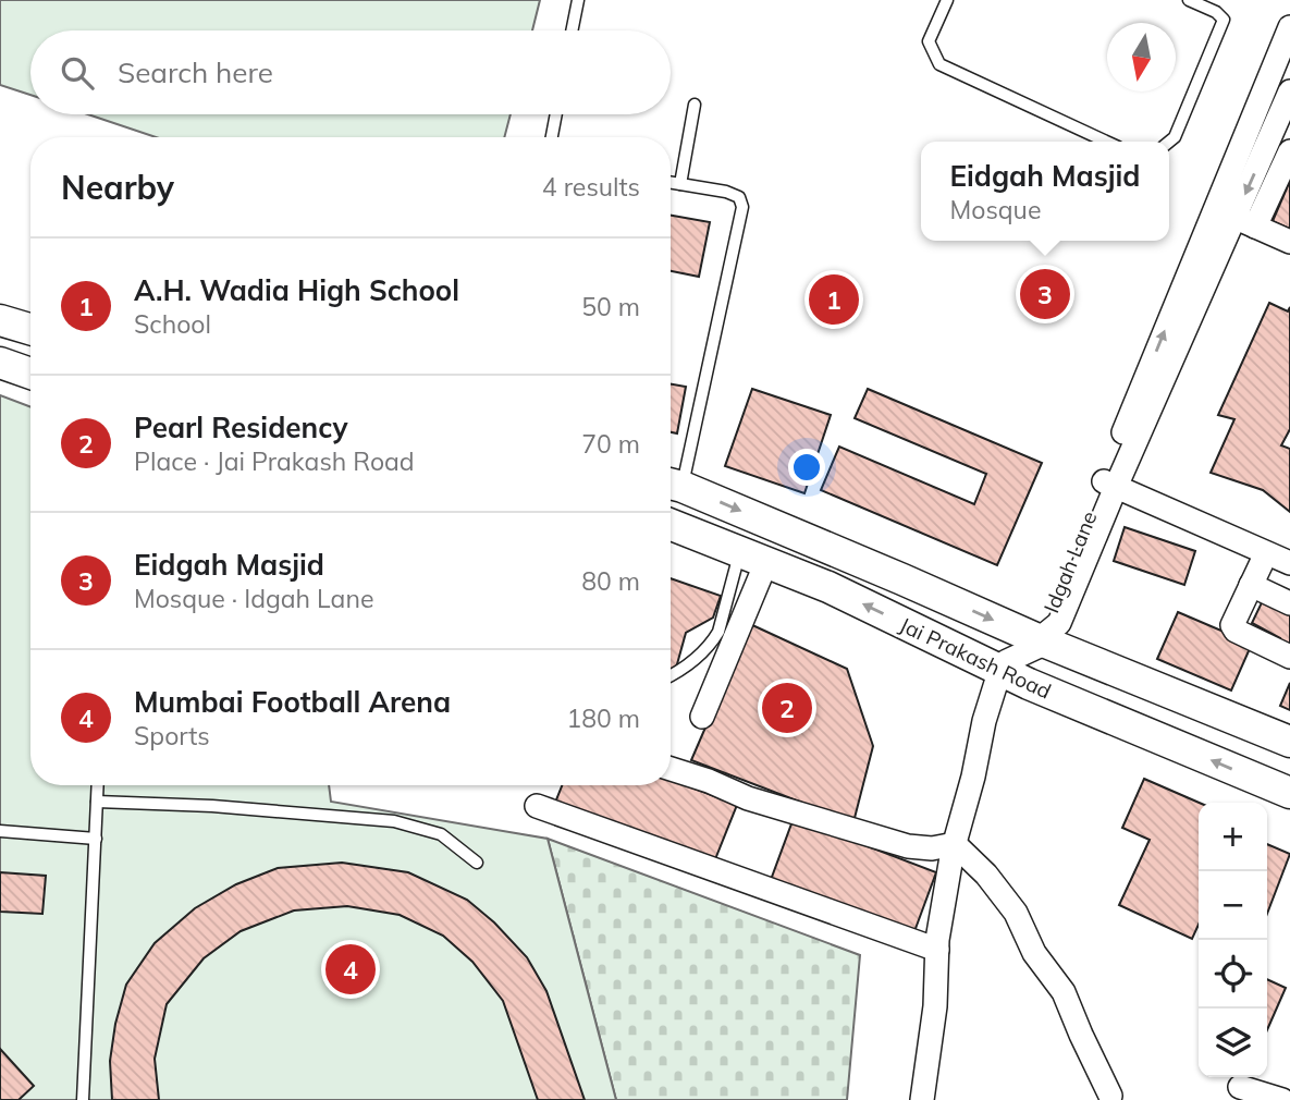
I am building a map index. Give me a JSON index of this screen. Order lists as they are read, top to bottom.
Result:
{
  "streets": {
    "main road": ["Jai Prakash Road"],
    "street": ["Idgah Lane"]
  },
  "crossings": [
    ["Idgah Lane", "Jai Prakash Road"]
  ],
  "north": "bottom",
  "page": {
    "search": "Search here",
    "heading": ["Nearby", "4 results"],
    "popup": ["Eidgah Masjid", "Mosque"],
    "list": [
      {
        "mark": "1",
        "name": "A.H. Wadia High School",
        "note": "School",
        "value": "50 m"
      },
      {
        "mark": "2",
        "name": "Pearl Residency",
        "note": "Place · Jai Prakash Road",
        "value": "70 m"
      },
      {
        "mark": "3",
        "name": "Eidgah Masjid",
        "note": "Mosque · Idgah Lane",
        "value": "80 m"
      },
      {
        "mark": "4",
        "name": "Mumbai Football Arena",
        "note": "Sports",
        "value": "180 m"
      }
    ],
    "pins": [
      "3",
      "1",
      "2",
      "4"
    ],
    "map_buttons": ["+", "−"]
  }
}
